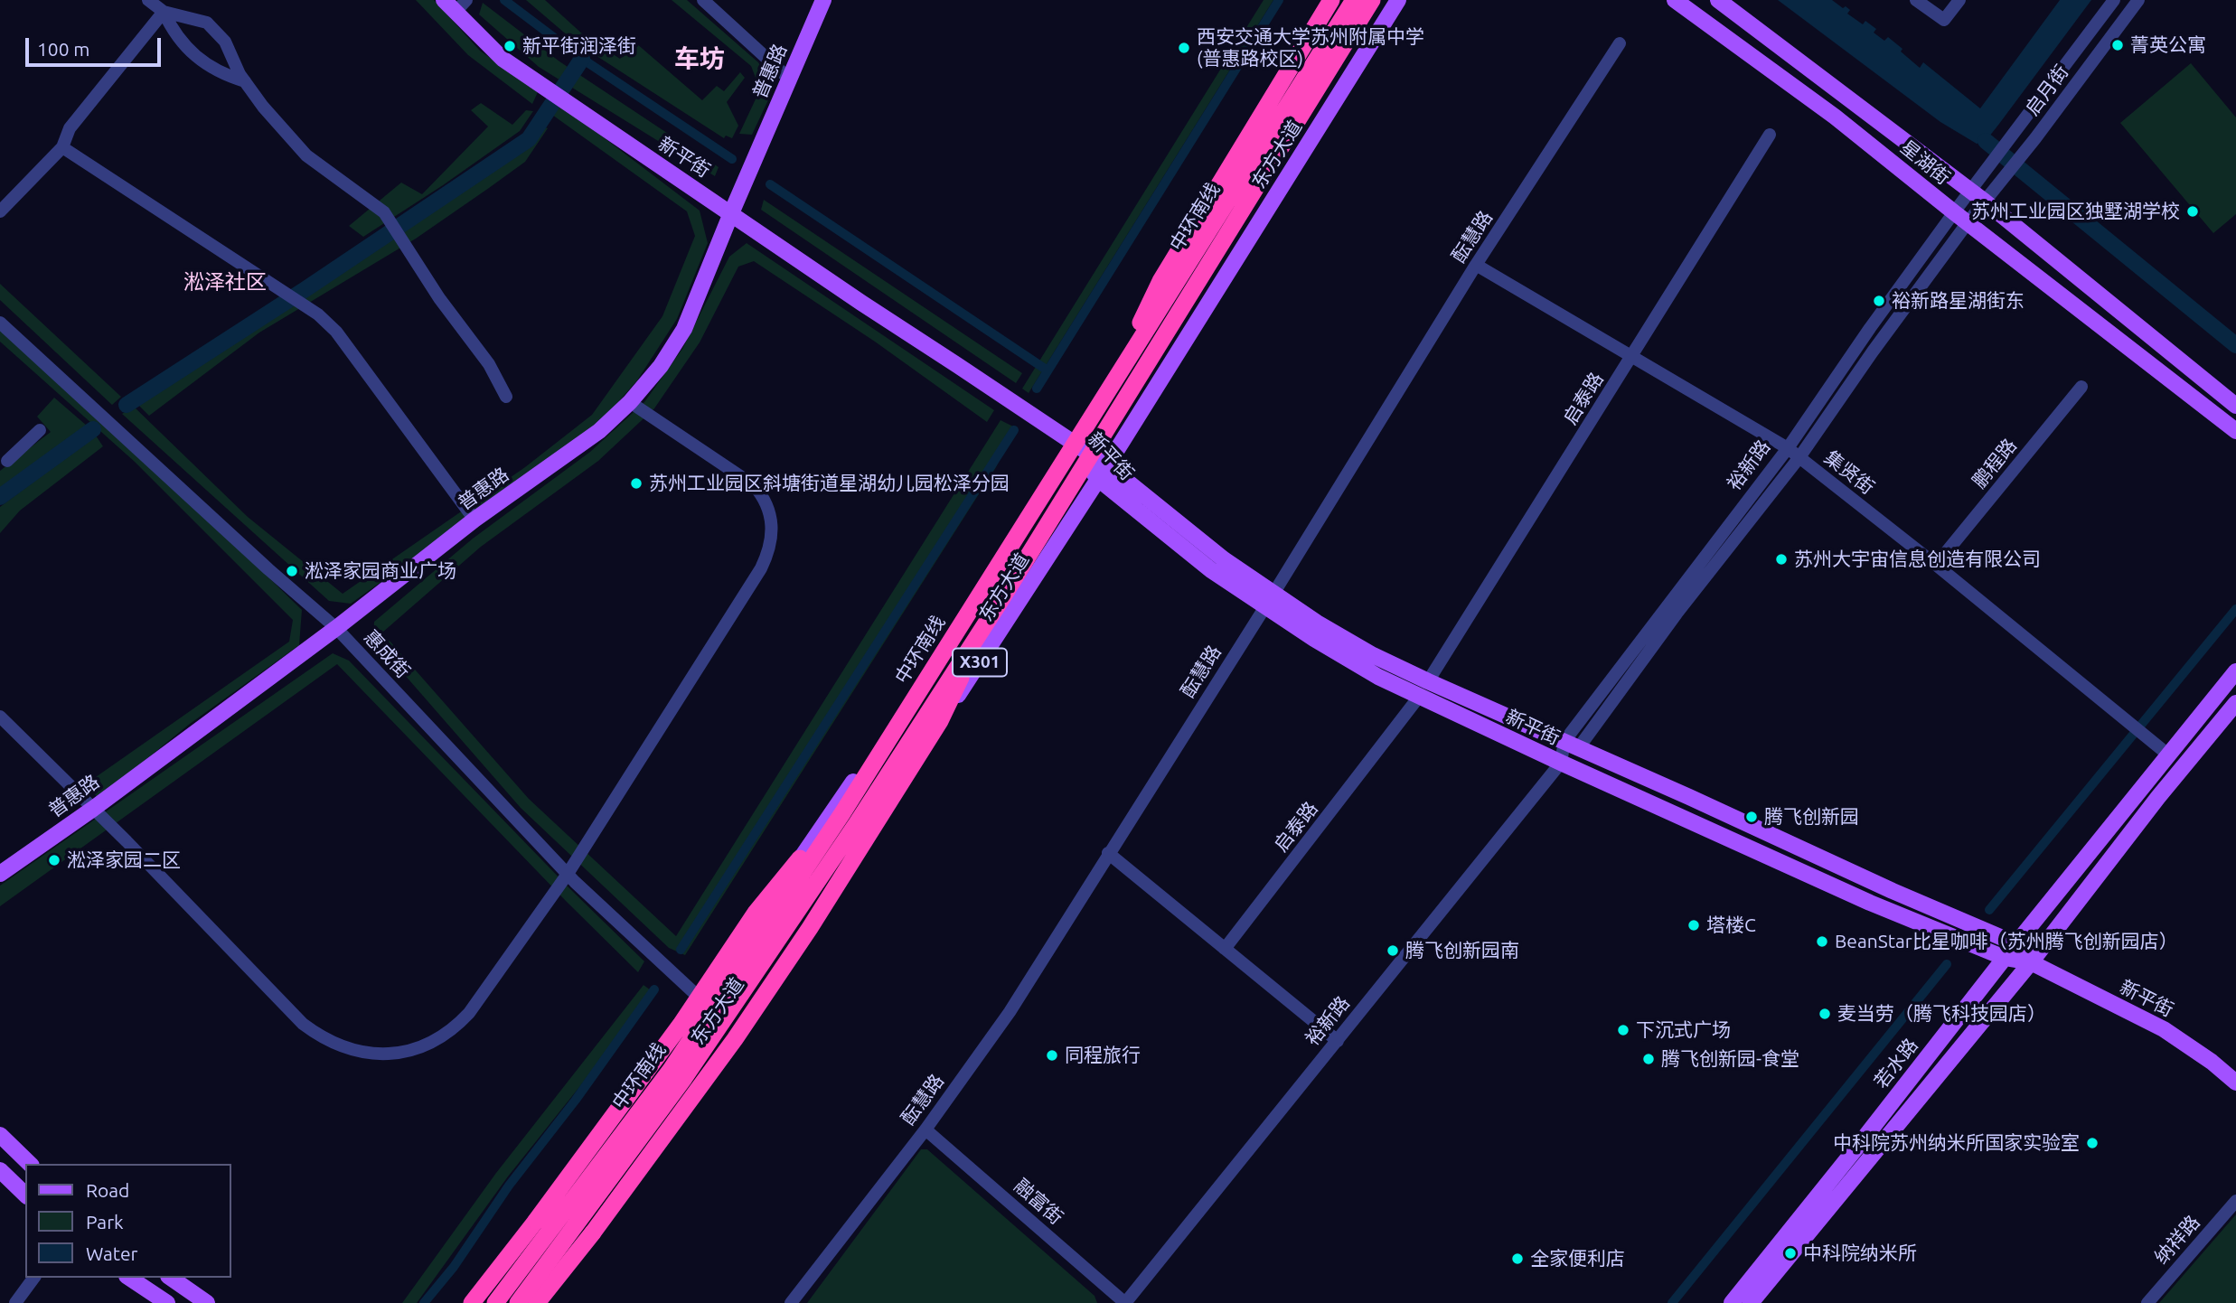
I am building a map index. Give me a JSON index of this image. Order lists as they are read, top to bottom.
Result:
{
  "streets": {
    "highway": ["中环南线"],
    "main road": [
      "普惠路",
      "东方大道",
      "新平街",
      "星湖街",
      "裕新路",
      "X301",
      "若水路"
    ],
    "street": [
      "启月街",
      "酝慧路",
      "启泰路",
      "鹏程路",
      "集贤街",
      "惠成街",
      "融富街",
      "纳祥路"
    ]
  },
  "crossings": [
    ["普惠路", "新平街"],
    ["普惠路", "惠成街"],
    ["启月街", "星湖街"],
    ["启月街", "裕新路"],
    ["东方大道", "新平街"],
    ["东方大道", "惠成街"],
    ["新平街", "酝慧路"],
    ["新平街", "启泰路"],
    ["新平街", "裕新路"],
    ["新平街", "若水路"],
    ["星湖街", "裕新路"],
    ["酝慧路", "集贤街"],
    ["酝慧路", "融富街"],
    ["启泰路", "集贤街"],
    ["鹏程路", "集贤街"],
    ["裕新路", "集贤街"],
    ["裕新路", "融富街"],
    ["集贤街", "若水路"]
  ],
  "districts": ["车坊", "淞泽社区"],
  "places": [
    "菁英公寓",
    "新平街润泽街",
    "西安交通大学苏州附属中学 (普惠路校区)",
    "苏州工业园区独墅湖学校",
    "裕新路星湖街东",
    "苏州工业园区斜塘街道星湖幼儿园松泽分园",
    "苏州大宇宙信息创造有限公司",
    "淞泽家园商业广场",
    "腾飞创新园",
    "淞泽家园二区",
    "塔楼C",
    "BeanStar比星咖啡（苏州腾飞创新园店）",
    "腾飞创新园南",
    "麦当劳（腾飞科技园店）",
    "下沉式广场",
    "同程旅行",
    "腾飞创新园-食堂",
    "中科院苏州纳米所国家实验室",
    "中科院纳米所",
    "全家便利店"
  ],
  "legend": ["Road", "Park", "Water"],
  "scale_bar": "100 m"
}
